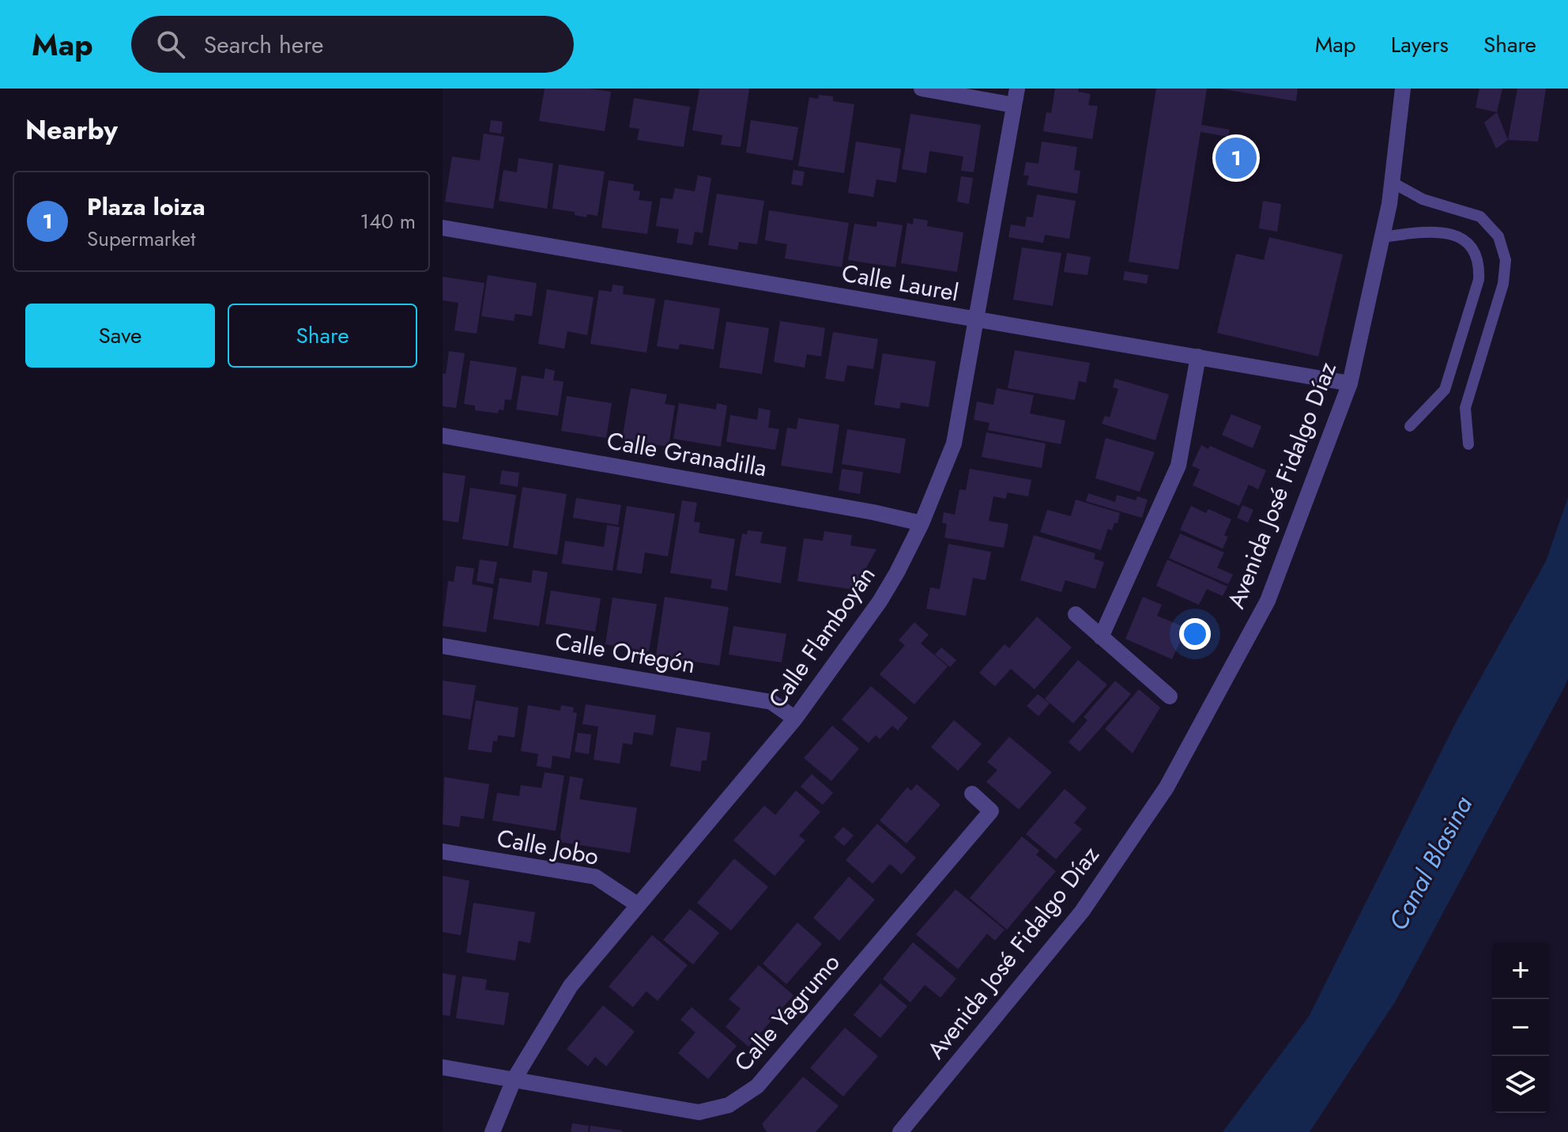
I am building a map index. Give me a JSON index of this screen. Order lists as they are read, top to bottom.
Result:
{
  "streets": {
    "street": [
      "Calle Laurel",
      "Calle Granadilla",
      "Avenida José Fidalgo Díaz",
      "Calle Flamboyán",
      "Calle Ortegón",
      "Calle Jobo",
      "Calle Yagrumo"
    ]
  },
  "crossings": [
    ["Calle Laurel", "Avenida José Fidalgo Díaz"],
    ["Calle Laurel", "Calle Flamboyán"],
    ["Calle Granadilla", "Calle Flamboyán"],
    ["Calle Flamboyán", "Calle Ortegón"],
    ["Calle Flamboyán", "Calle Jobo"],
    ["Calle Flamboyán", "Calle Yagrumo"]
  ],
  "water": ["Canal Blasina"],
  "page": {
    "header": "Map",
    "search": "Search here",
    "nav": ["Map", "Layers", "Share"],
    "heading": "Nearby",
    "pins": "1",
    "list": [
      {
        "mark": "1",
        "name": "Plaza loiza",
        "note": "Supermarket",
        "value": "140 m"
      }
    ],
    "buttons": ["Save", "Share"],
    "map_buttons": ["+", "−"]
  }
}
